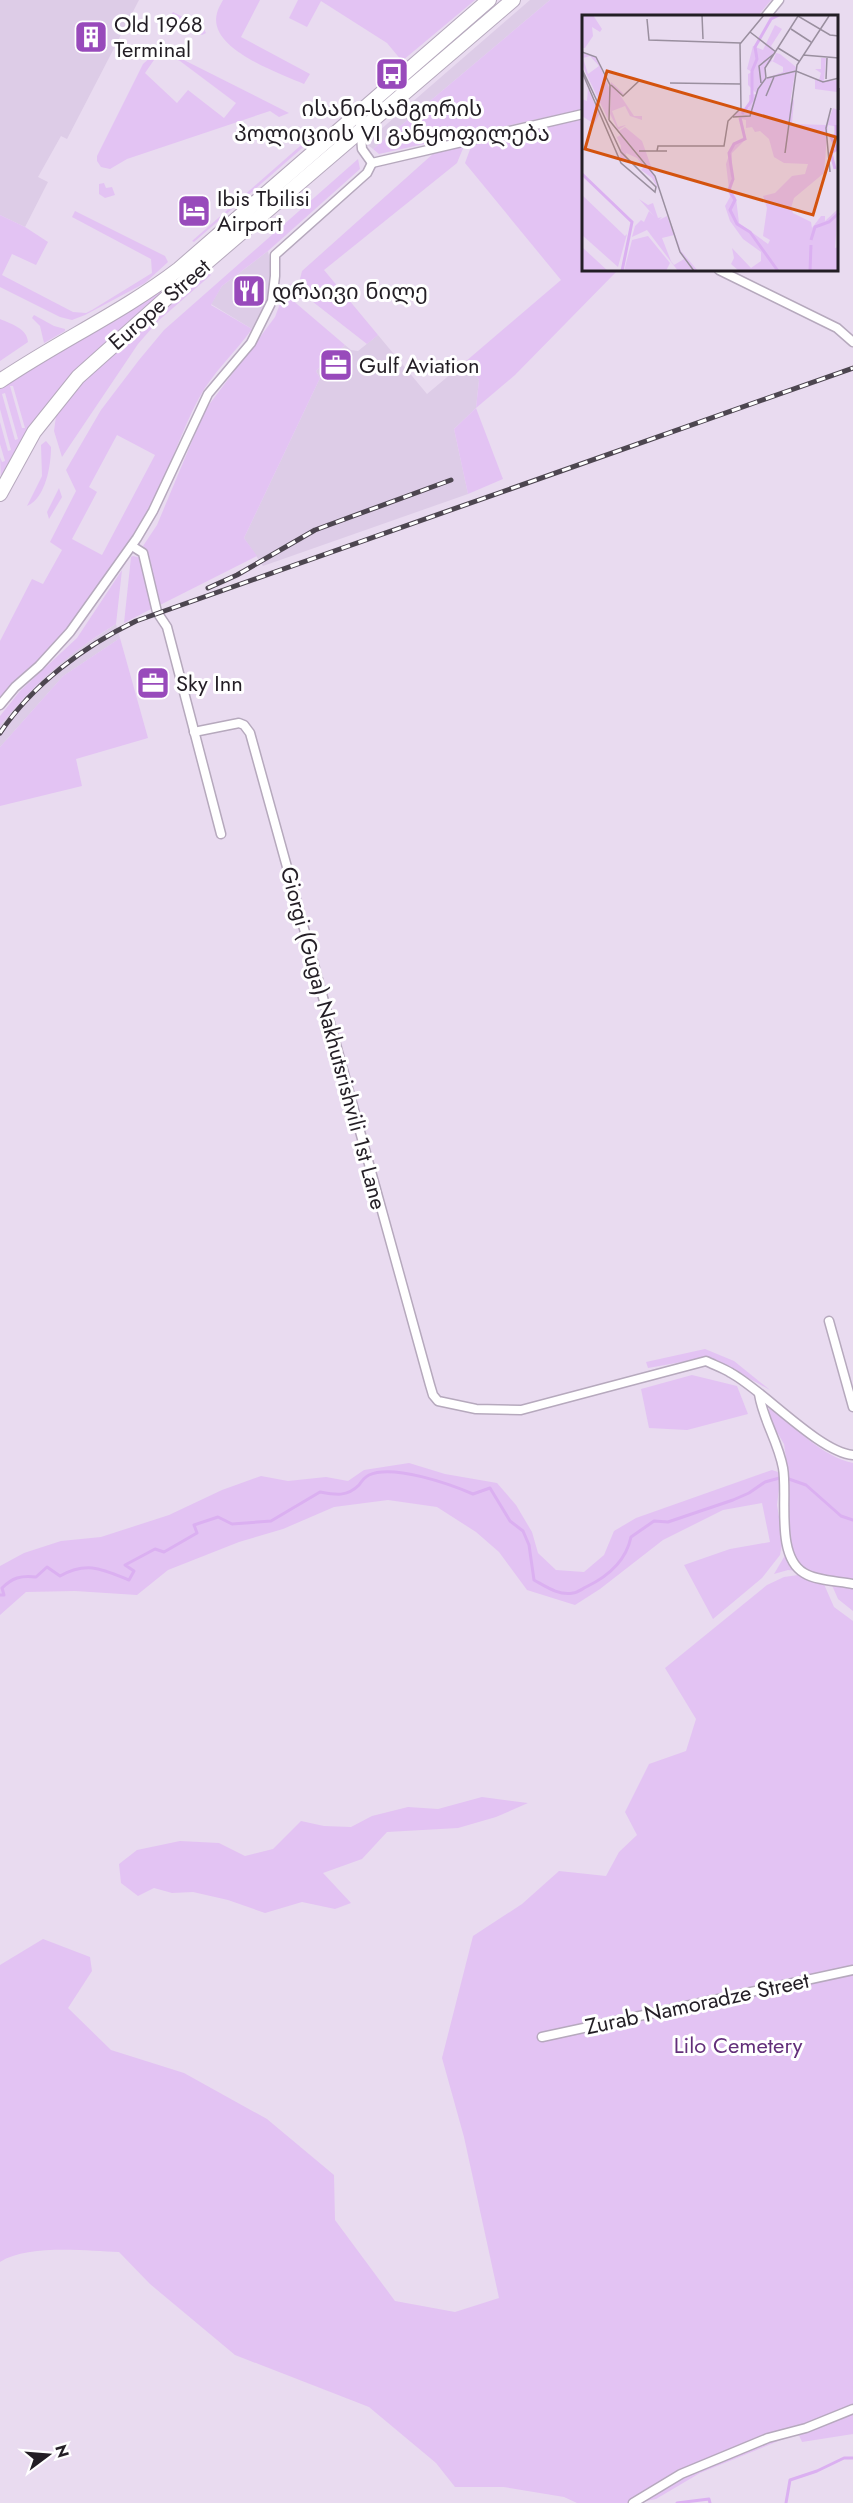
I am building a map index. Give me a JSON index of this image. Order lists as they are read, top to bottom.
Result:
{
  "streets": {
    "main road": ["Europe Street"],
    "street": ["Giorgi (Guga) Nakhutsrishvili 1st Lane", "Zurab Namoradze Street"]
  },
  "parks": ["Lilo Cemetery"],
  "places": {
    "building": ["Old 1968 Terminal"],
    "bus stop": ["ისანი-სამგორის პოლიციის VI განყოფილება"],
    "hotel": ["Ibis Tbilisi Airport"],
    "restaurant": ["დრაივი ნილე"],
    "office": ["Gulf Aviation", "Sky Inn"]
  },
  "north": "right"
}
